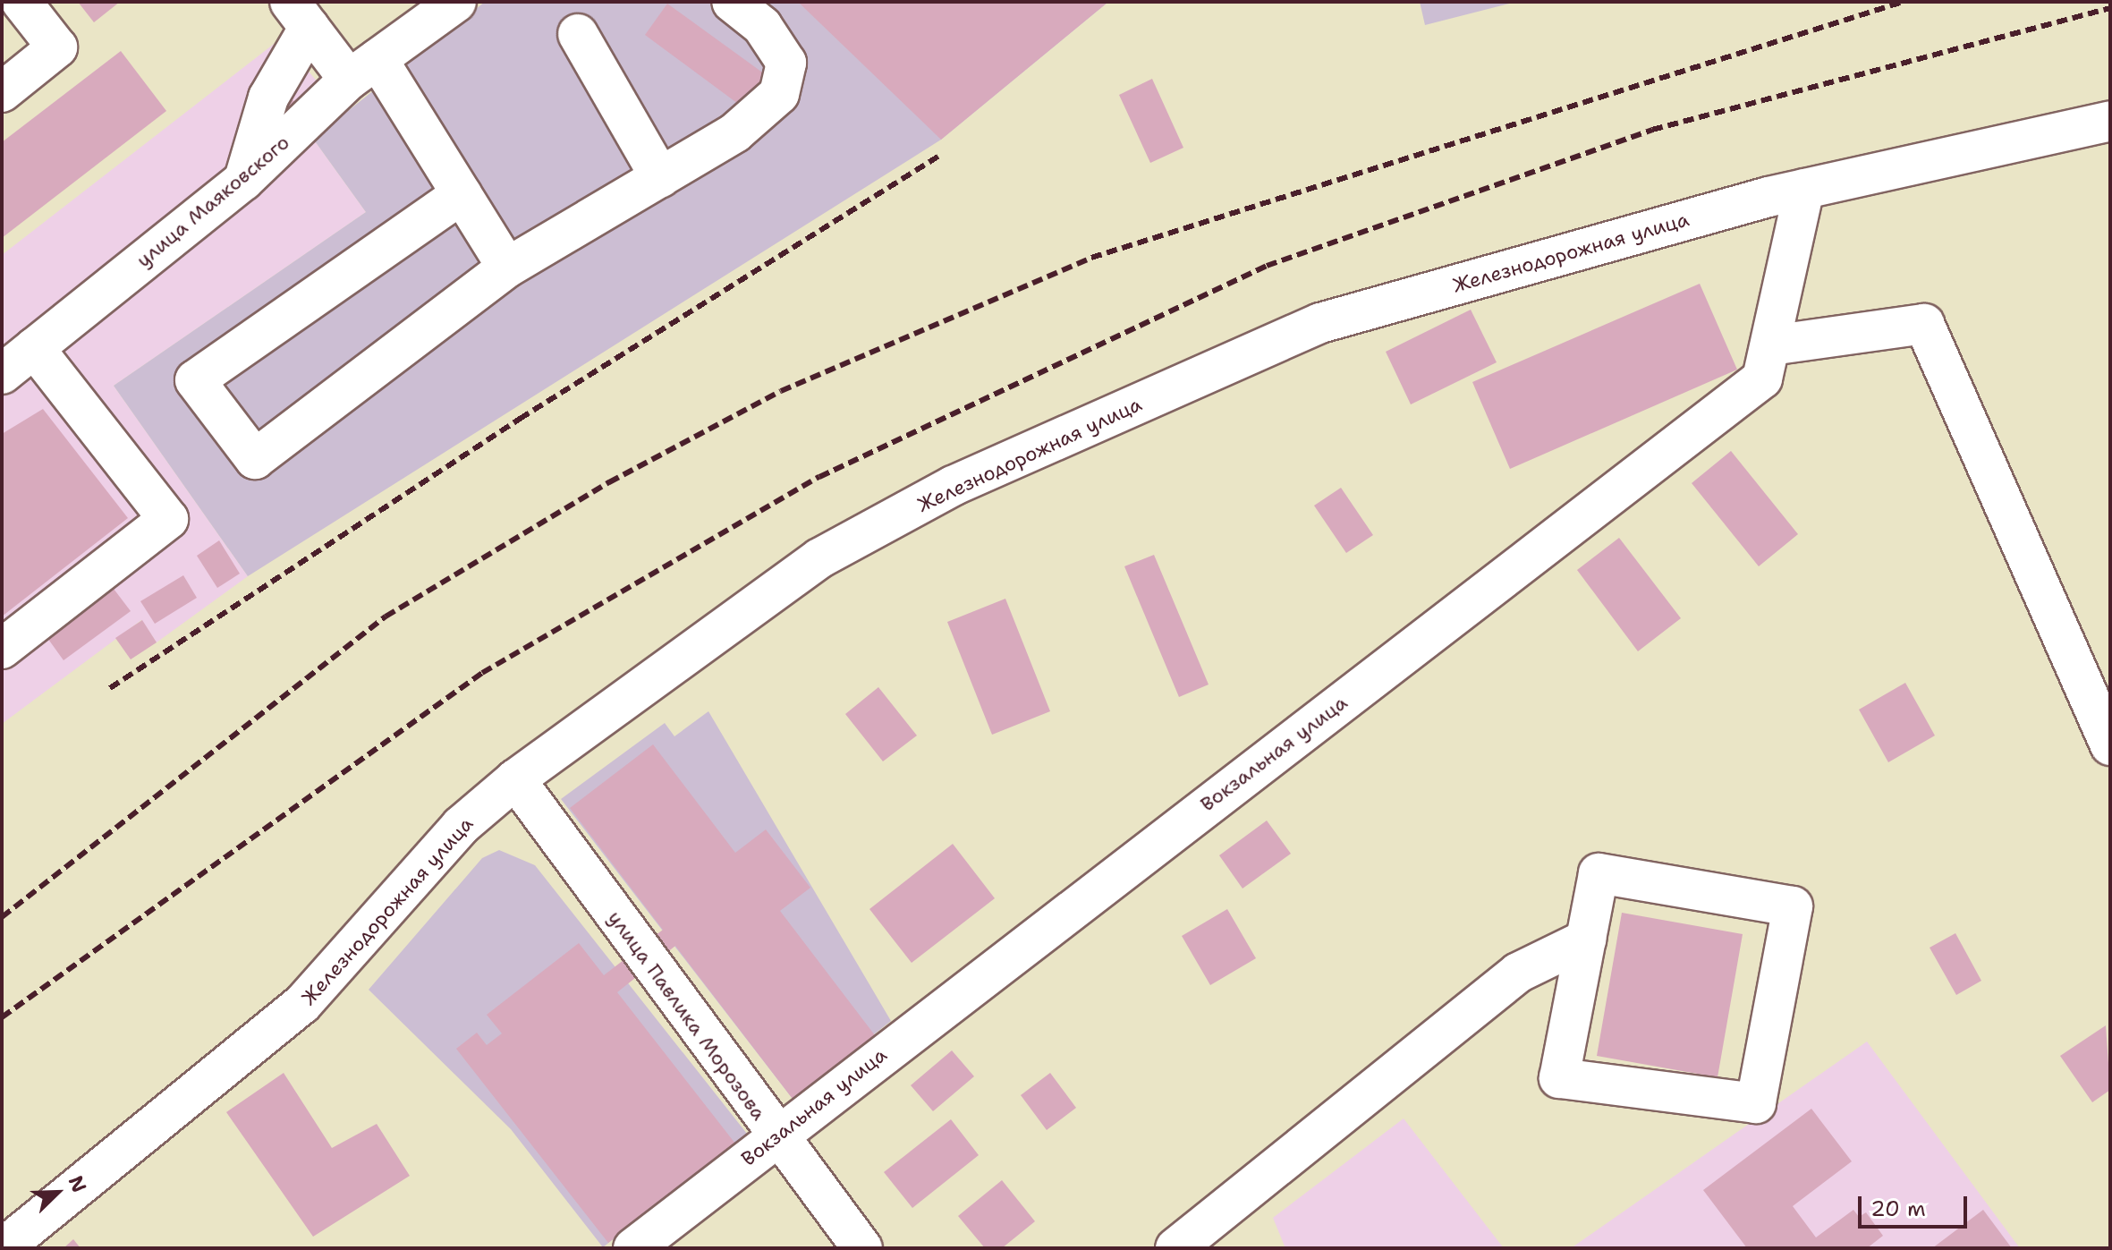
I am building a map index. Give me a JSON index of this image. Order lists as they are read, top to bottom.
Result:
{
  "streets": {
    "street": [
      "улица Маяковского",
      "Железнодорожная улица",
      "Вокзальная улица",
      "улица Павлика Морозова"
    ]
  },
  "crossings": [
    ["Железнодорожная улица", "Вокзальная улица"],
    ["Железнодорожная улица", "улица Павлика Морозова"],
    ["Вокзальная улица", "улица Павлика Морозова"]
  ],
  "scale_bar": "20 m",
  "north": "top right"
}
